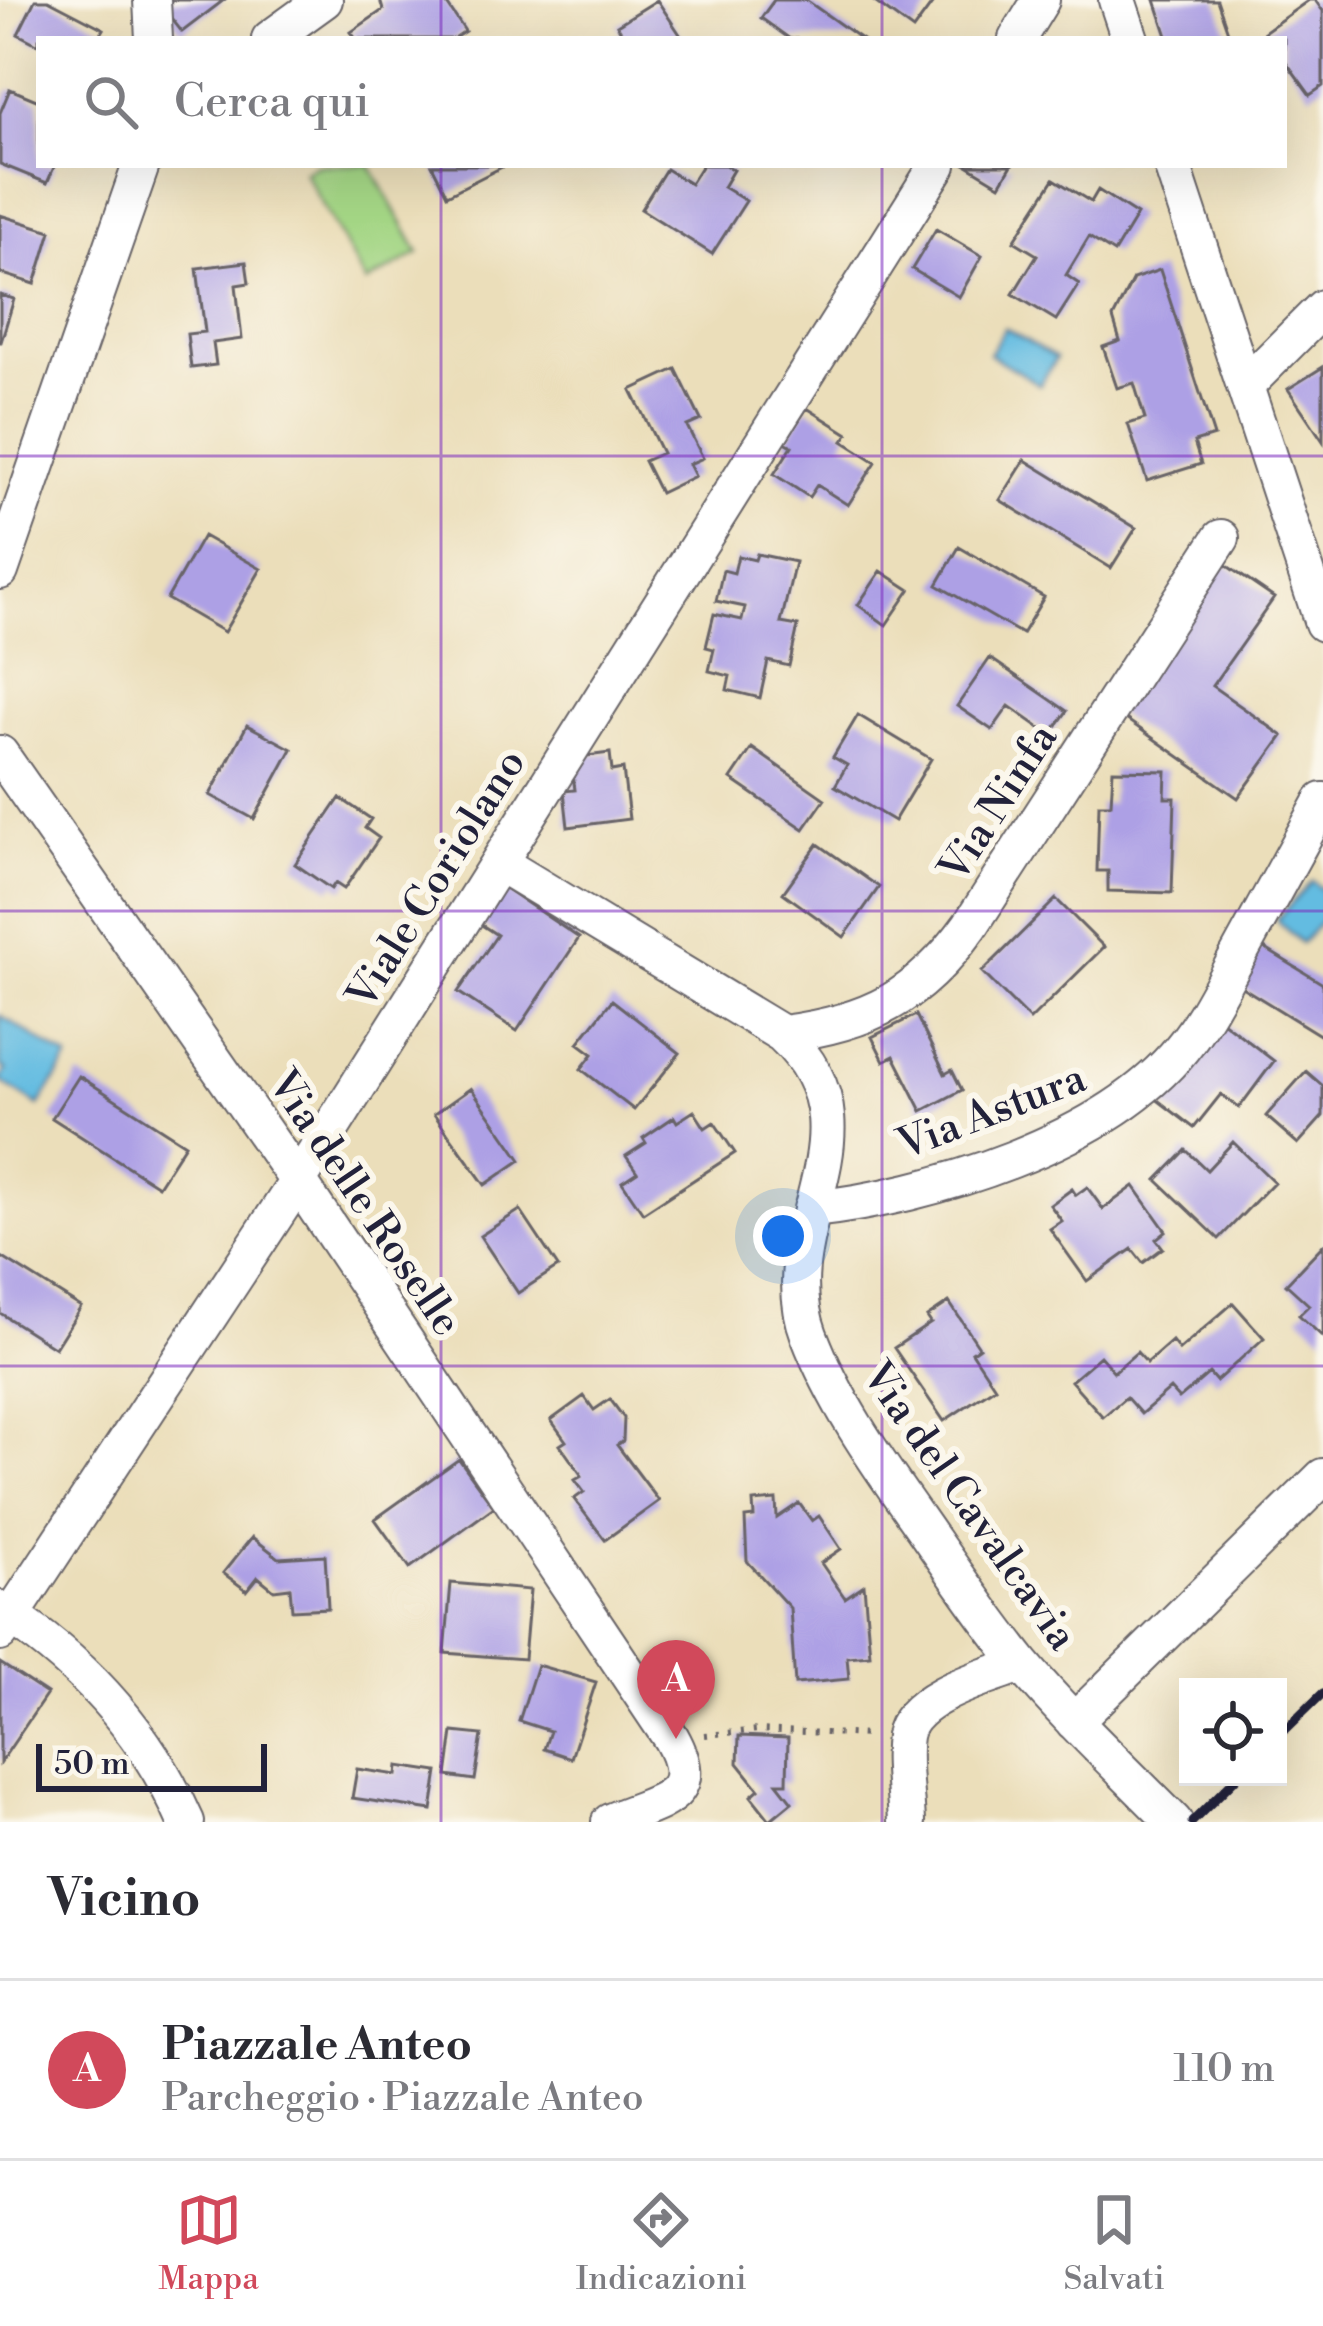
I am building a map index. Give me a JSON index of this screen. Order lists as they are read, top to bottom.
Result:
{
  "streets": {
    "street": [
      "Via Ninfa",
      "Viale Coriolano",
      "Via Astura",
      "Via delle Roselle",
      "Via del Cavalcavia"
    ]
  },
  "crossings": [
    ["Via Ninfa", "Via del Cavalcavia"],
    ["Viale Coriolano", "Via delle Roselle"],
    ["Viale Coriolano", "Via del Cavalcavia"],
    ["Via Astura", "Via del Cavalcavia"]
  ],
  "scale_bar": "50 m",
  "page": {
    "search": "Cerca qui",
    "pins": "A",
    "scale": "50 m",
    "heading": "Vicino",
    "list": [
      {
        "mark": "A",
        "name": "Piazzale Anteo",
        "note": "Parcheggio · Piazzale Anteo",
        "value": "110 m"
      }
    ],
    "nav": ["Mappa", "Indicazioni", "Salvati"]
  }
}
